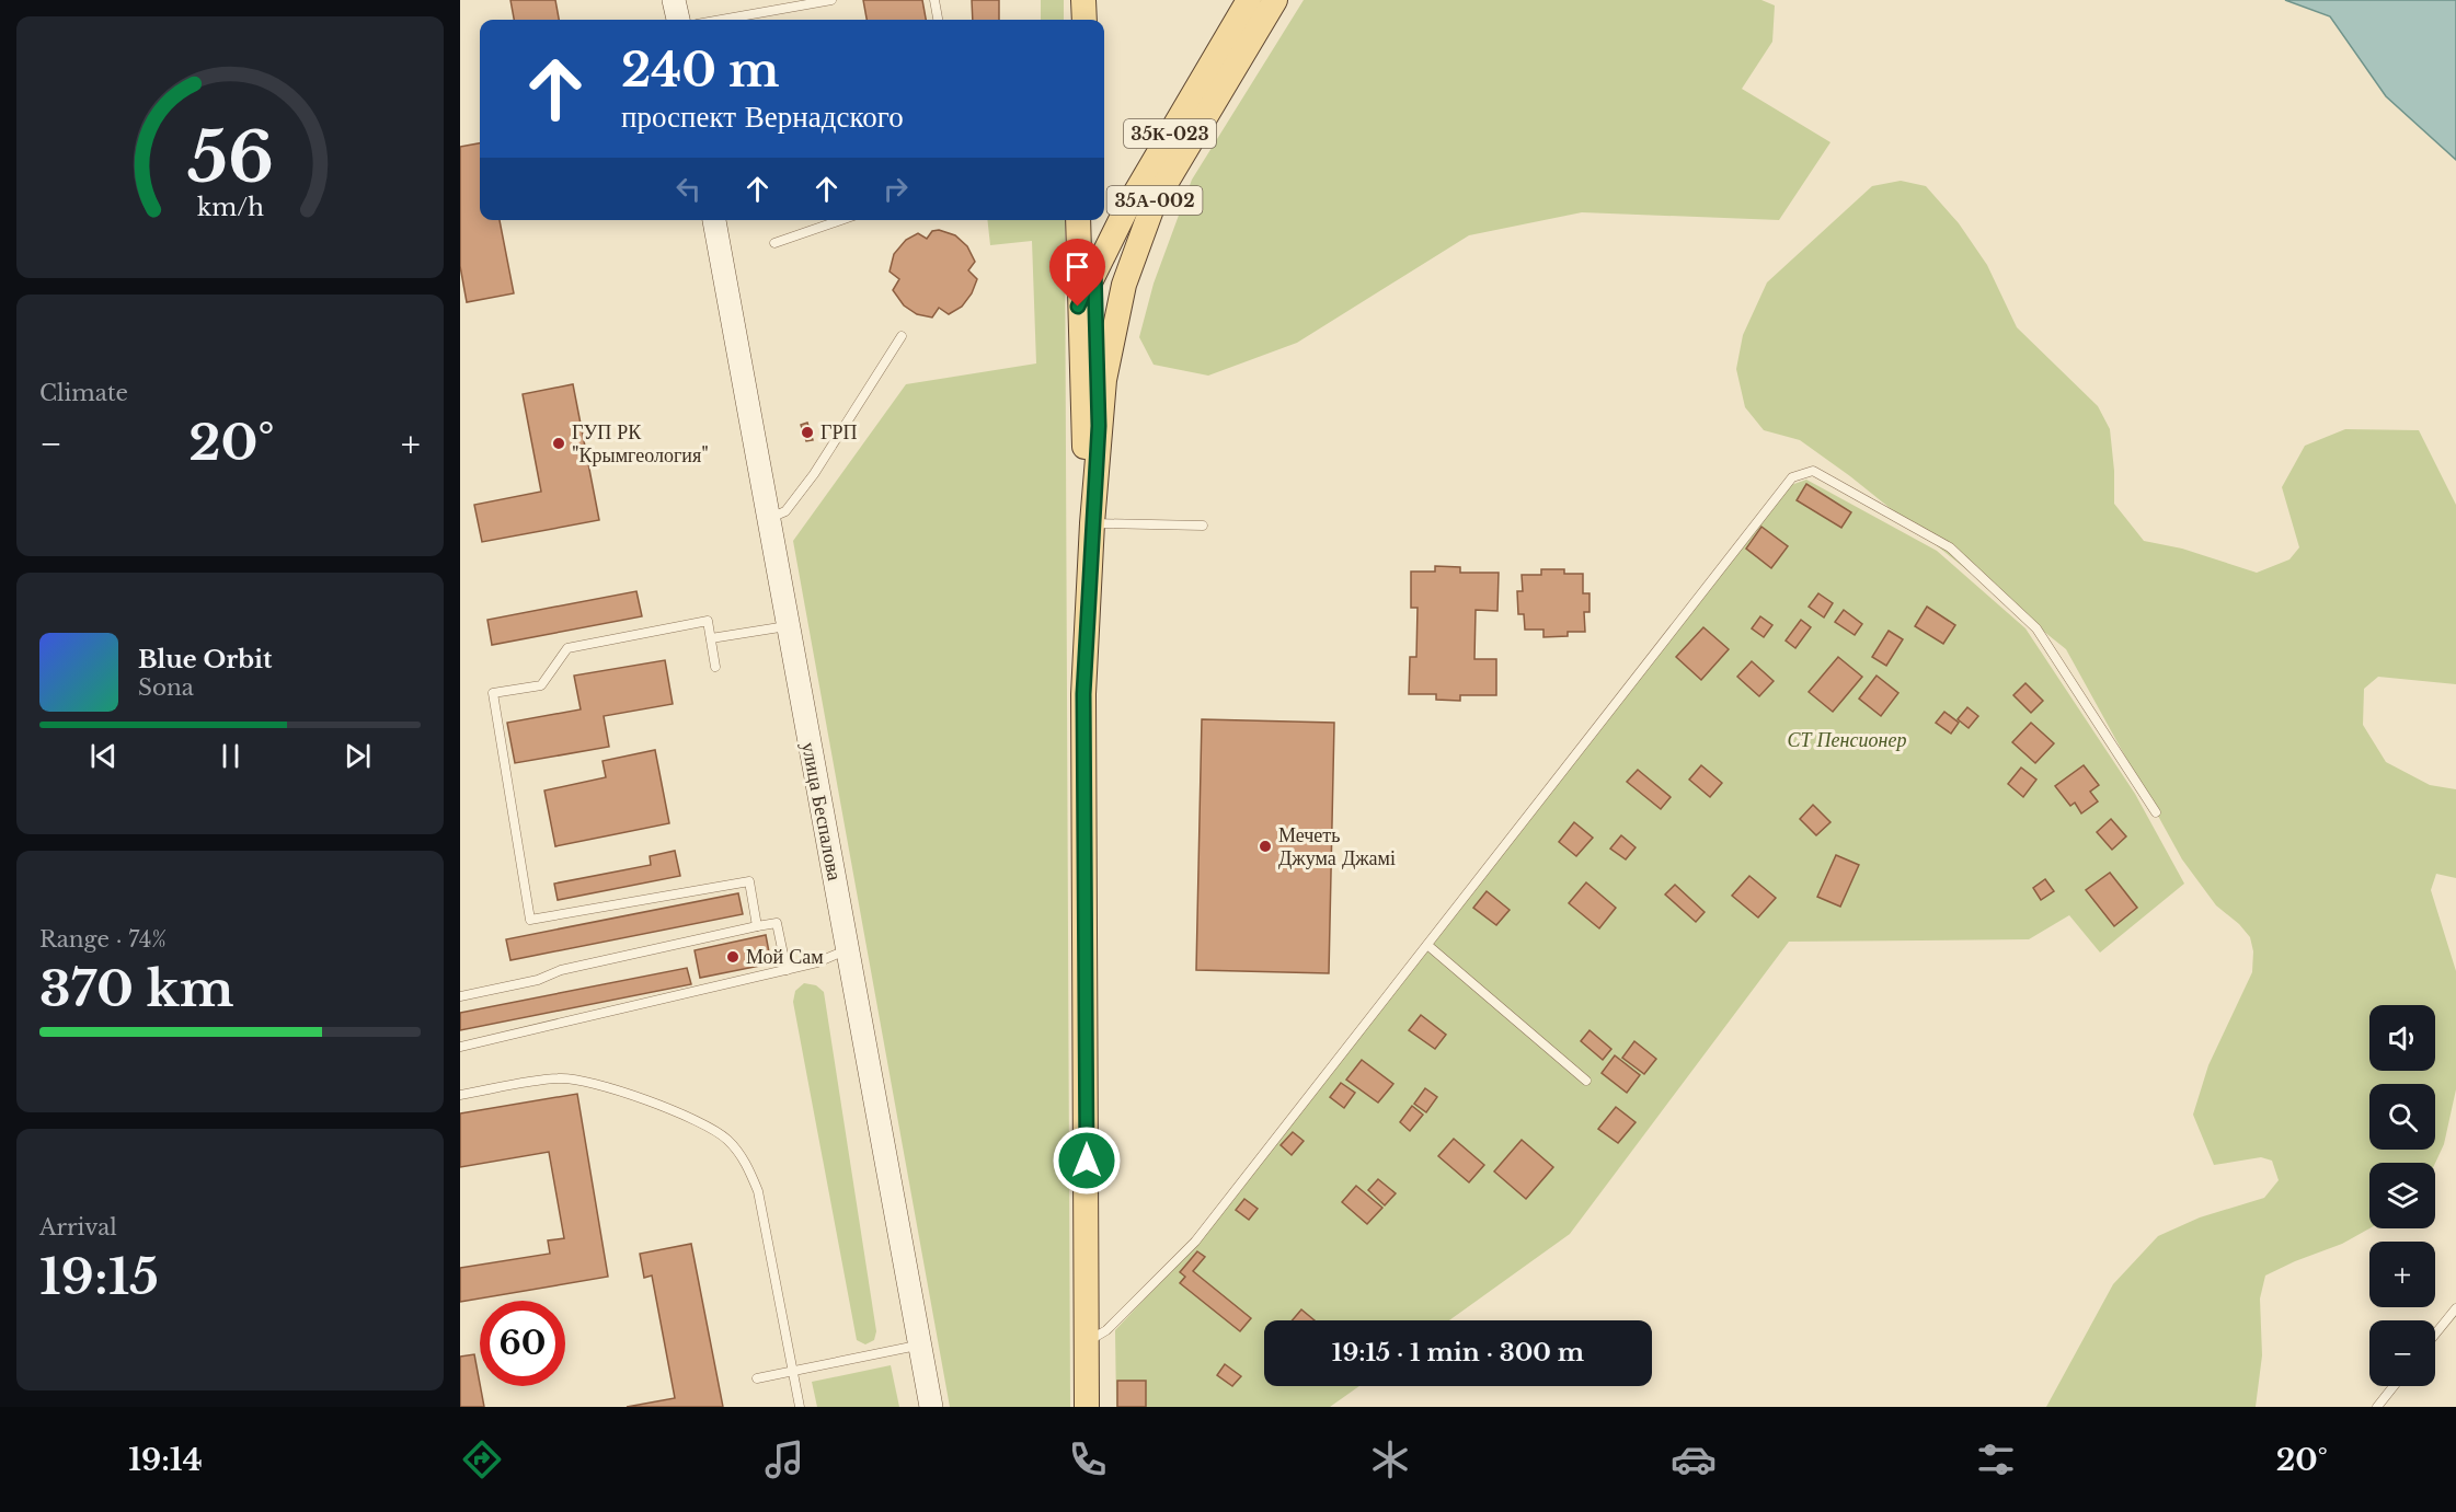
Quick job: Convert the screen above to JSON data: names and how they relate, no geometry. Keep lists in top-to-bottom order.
{
  "streets": {
    "main road": ["35К-023", "35А-002", "улица Беспалова"]
  },
  "crossings": [
    ["35К-023", "35А-002"]
  ],
  "parks": ["СТ Пенсионер"],
  "places": [
    "ГРП",
    "ГУП РК \"Крымгеология\"",
    "Мечеть Джума Джамі",
    "Мой Сам"
  ],
  "page": {
    "turn": ["240 m", "проспект Вернадского"],
    "tile": [
      "Climate",
      ["Range · 74%", "370 km"],
      ["Arrival", "19:15"]
    ],
    "heat": ["−", "20°", "+"],
    "song": ["Blue Orbit", "Sona"],
    "map_buttons": ["+", "−"],
    "limit": "60",
    "trip": "19:15 · 1 min · 300 m",
    "tabs": ["19:14", "20°"],
    "gauge": ["56", "km/h"]
  }
}
